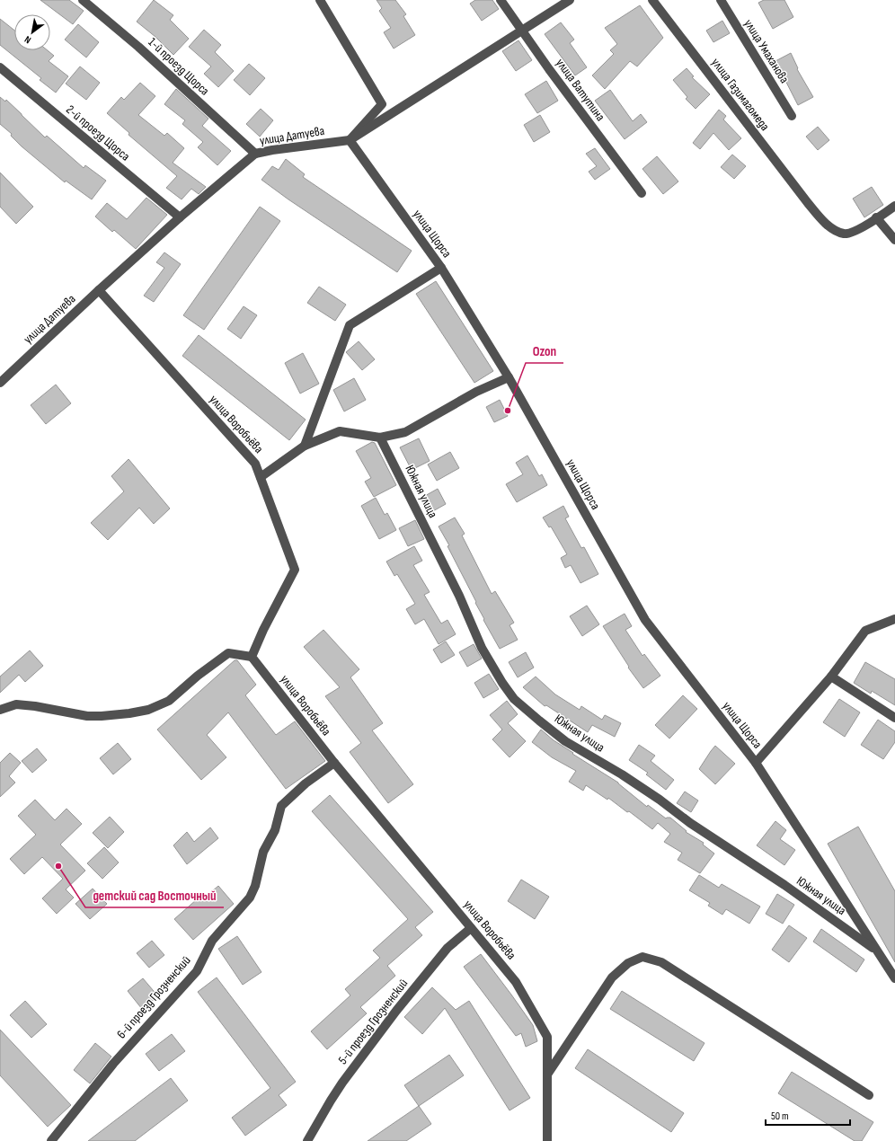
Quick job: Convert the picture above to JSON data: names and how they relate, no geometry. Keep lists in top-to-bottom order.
{
  "streets": {
    "street": [
      "улица Умаханова",
      "1-й проезд Щорса",
      "улица Ватутина",
      "улица Газимагомеда",
      "2-й проезд Щорса",
      "улица Датуева",
      "улица Щорса",
      "улица Воробьёва",
      "Южная улица",
      "6-й проезд Грозненский",
      "5-й проезд Грозненский"
    ]
  },
  "crossings": [
    ["1-й проезд Щорса", "улица Датуева"],
    ["улица Ватутина", "улица Датуева"],
    ["2-й проезд Щорса", "улица Датуева"],
    ["улица Датуева", "улица Щорса"],
    ["улица Датуева", "улица Воробьёва"],
    ["улица Щорса", "Южная улица"],
    ["улица Воробьёва", "6-й проезд Грозненский"],
    ["улица Воробьёва", "5-й проезд Грозненский"]
  ],
  "places": ["Ozon", "детский сад Восточный"],
  "scale_bar": "50 m",
  "north": "bottom left"
}
